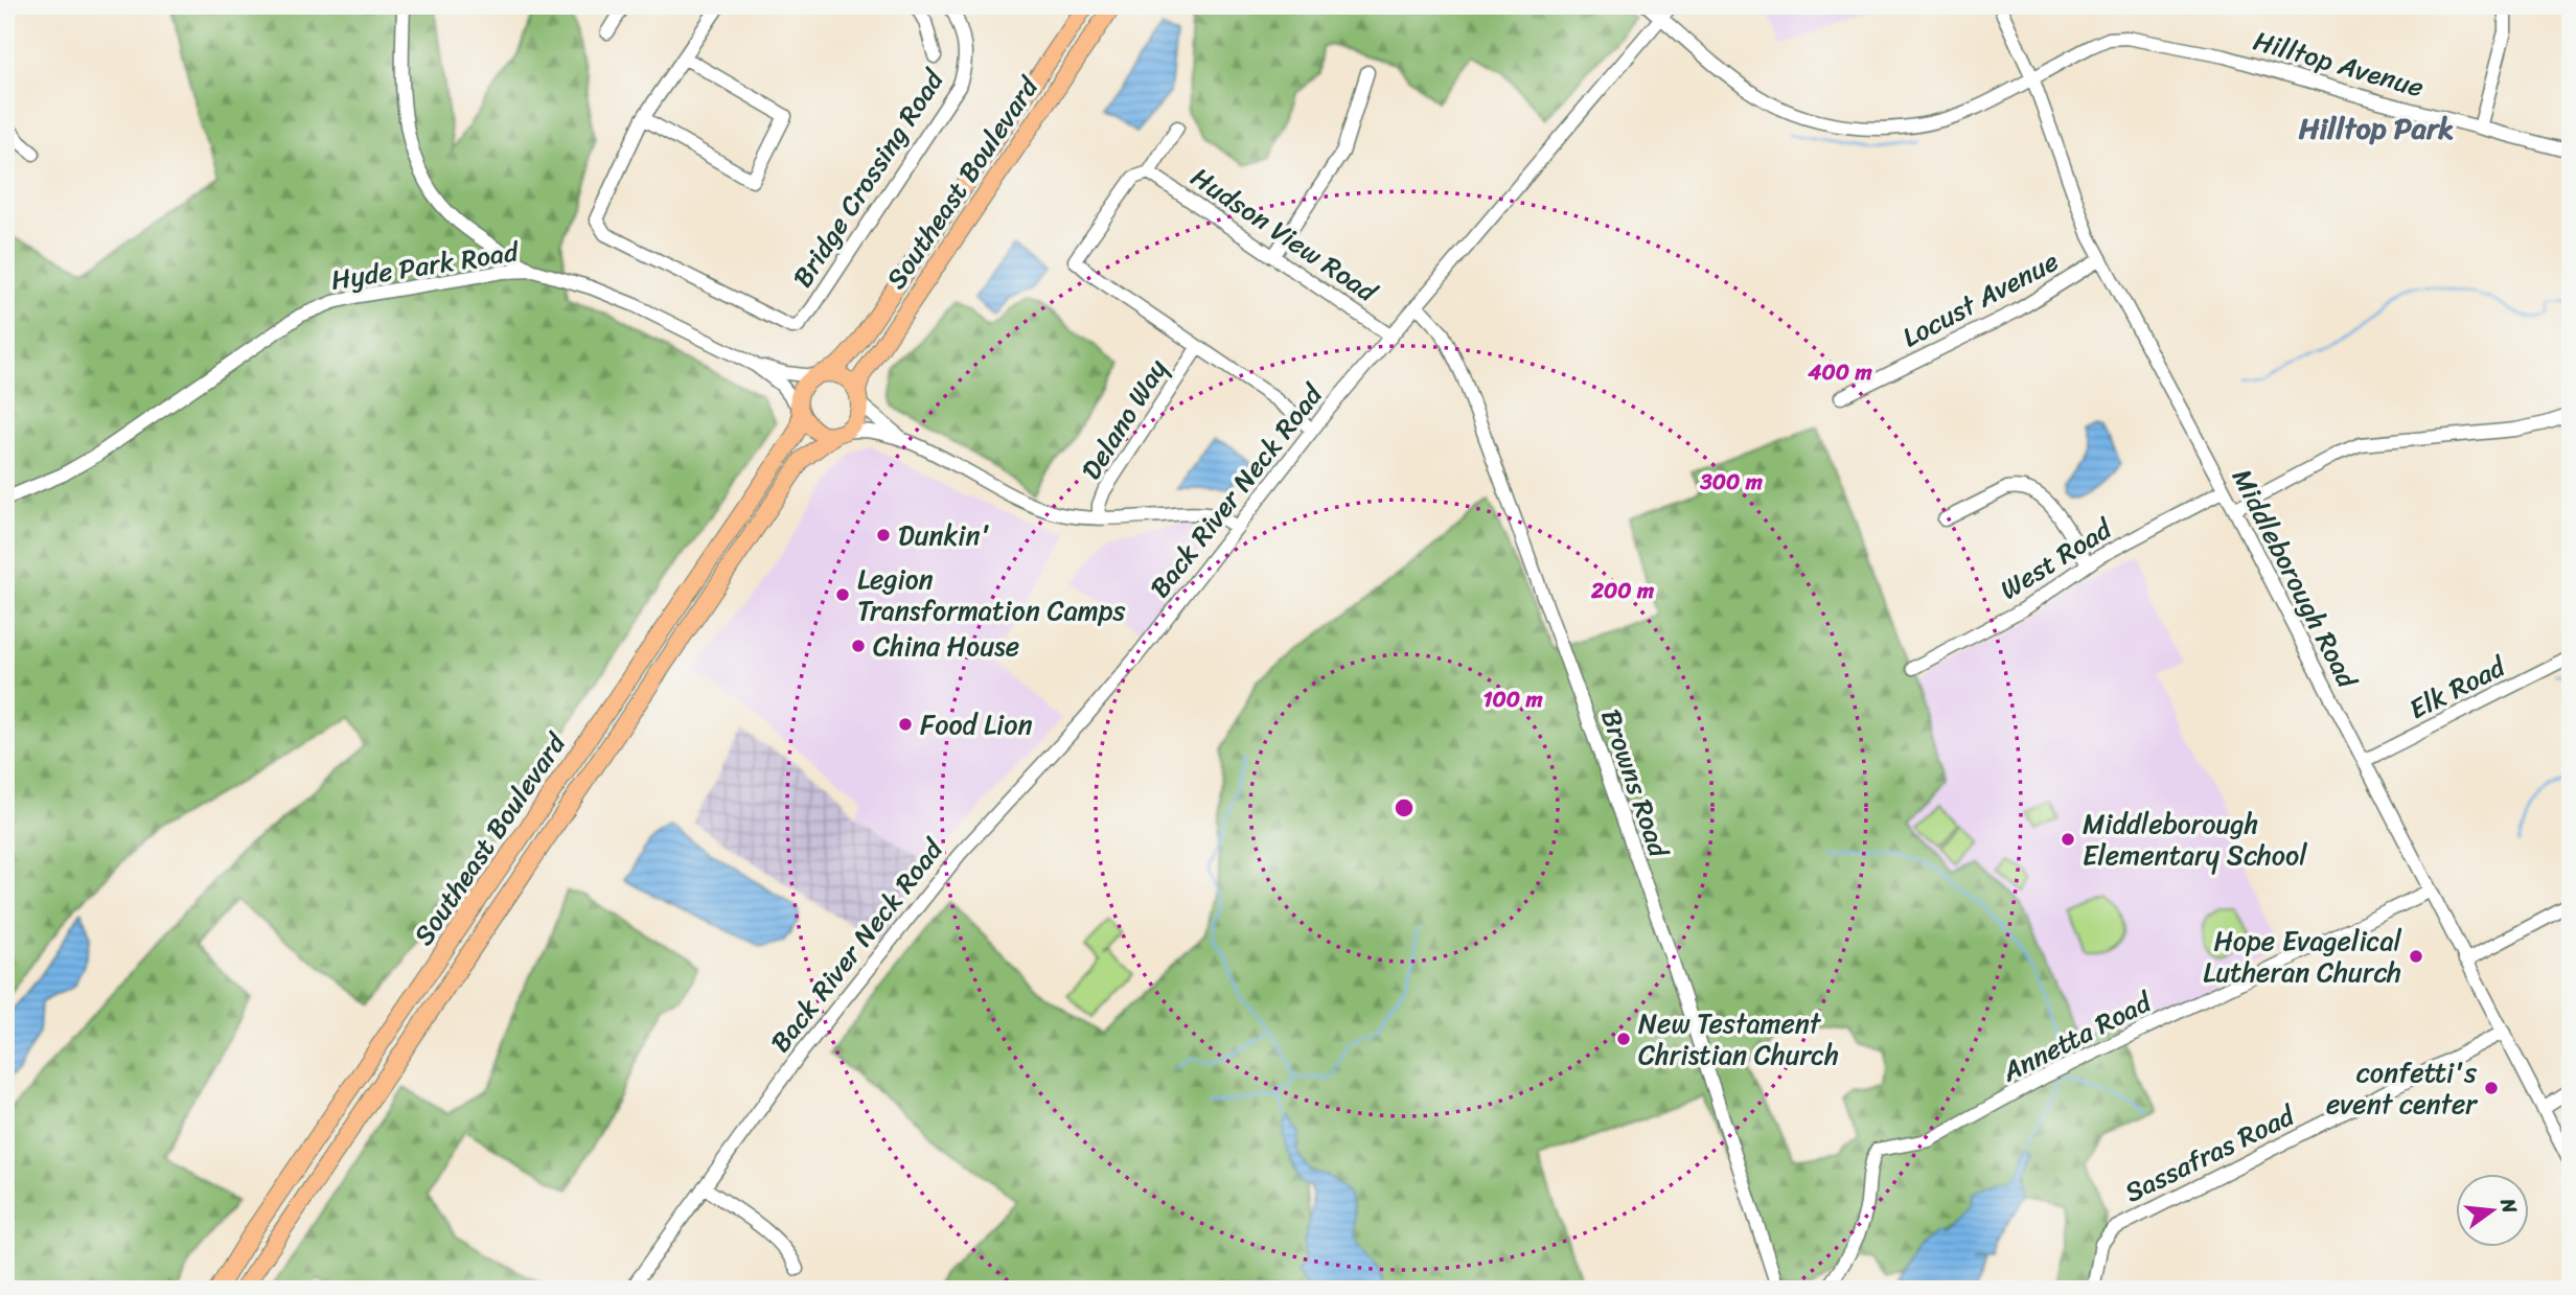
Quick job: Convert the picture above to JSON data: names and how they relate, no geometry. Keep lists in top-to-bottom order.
{
  "streets": {
    "main road": ["Southeast Boulevard"],
    "street": [
      "Hilltop Avenue",
      "Bridge Crossing Road",
      "Hudson View Road",
      "Hyde Park Road",
      "Locust Avenue",
      "Delano Way",
      "Back River Neck Road",
      "West Road",
      "Middleborough Road",
      "Elk Road",
      "Browns Road",
      "Annetta Road",
      "Sassafras Road"
    ]
  },
  "crossings": [
    ["Hilltop Avenue", "Back River Neck Road"],
    ["Hilltop Avenue", "Middleborough Road"],
    ["Southeast Boulevard", "Hyde Park Road"],
    ["Hudson View Road", "Delano Way"],
    ["Hudson View Road", "Back River Neck Road"],
    ["Locust Avenue", "Middleborough Road"],
    ["Back River Neck Road", "Browns Road"],
    ["West Road", "Middleborough Road"],
    ["Middleborough Road", "Elk Road"],
    ["Middleborough Road", "Annetta Road"],
    ["Middleborough Road", "Sassafras Road"]
  ],
  "districts": ["Hilltop Park"],
  "places": [
    "Dunkin'",
    "Legion Transformation Camps",
    "China House",
    "Food Lion",
    "Middleborough Elementary School",
    "Hope Evagelical Lutheran Church",
    "New Testament Christian Church",
    "confetti's event center"
  ],
  "north": "right",
  "rings": [
    "400 m",
    "300 m",
    "200 m",
    "100 m"
  ]
}
